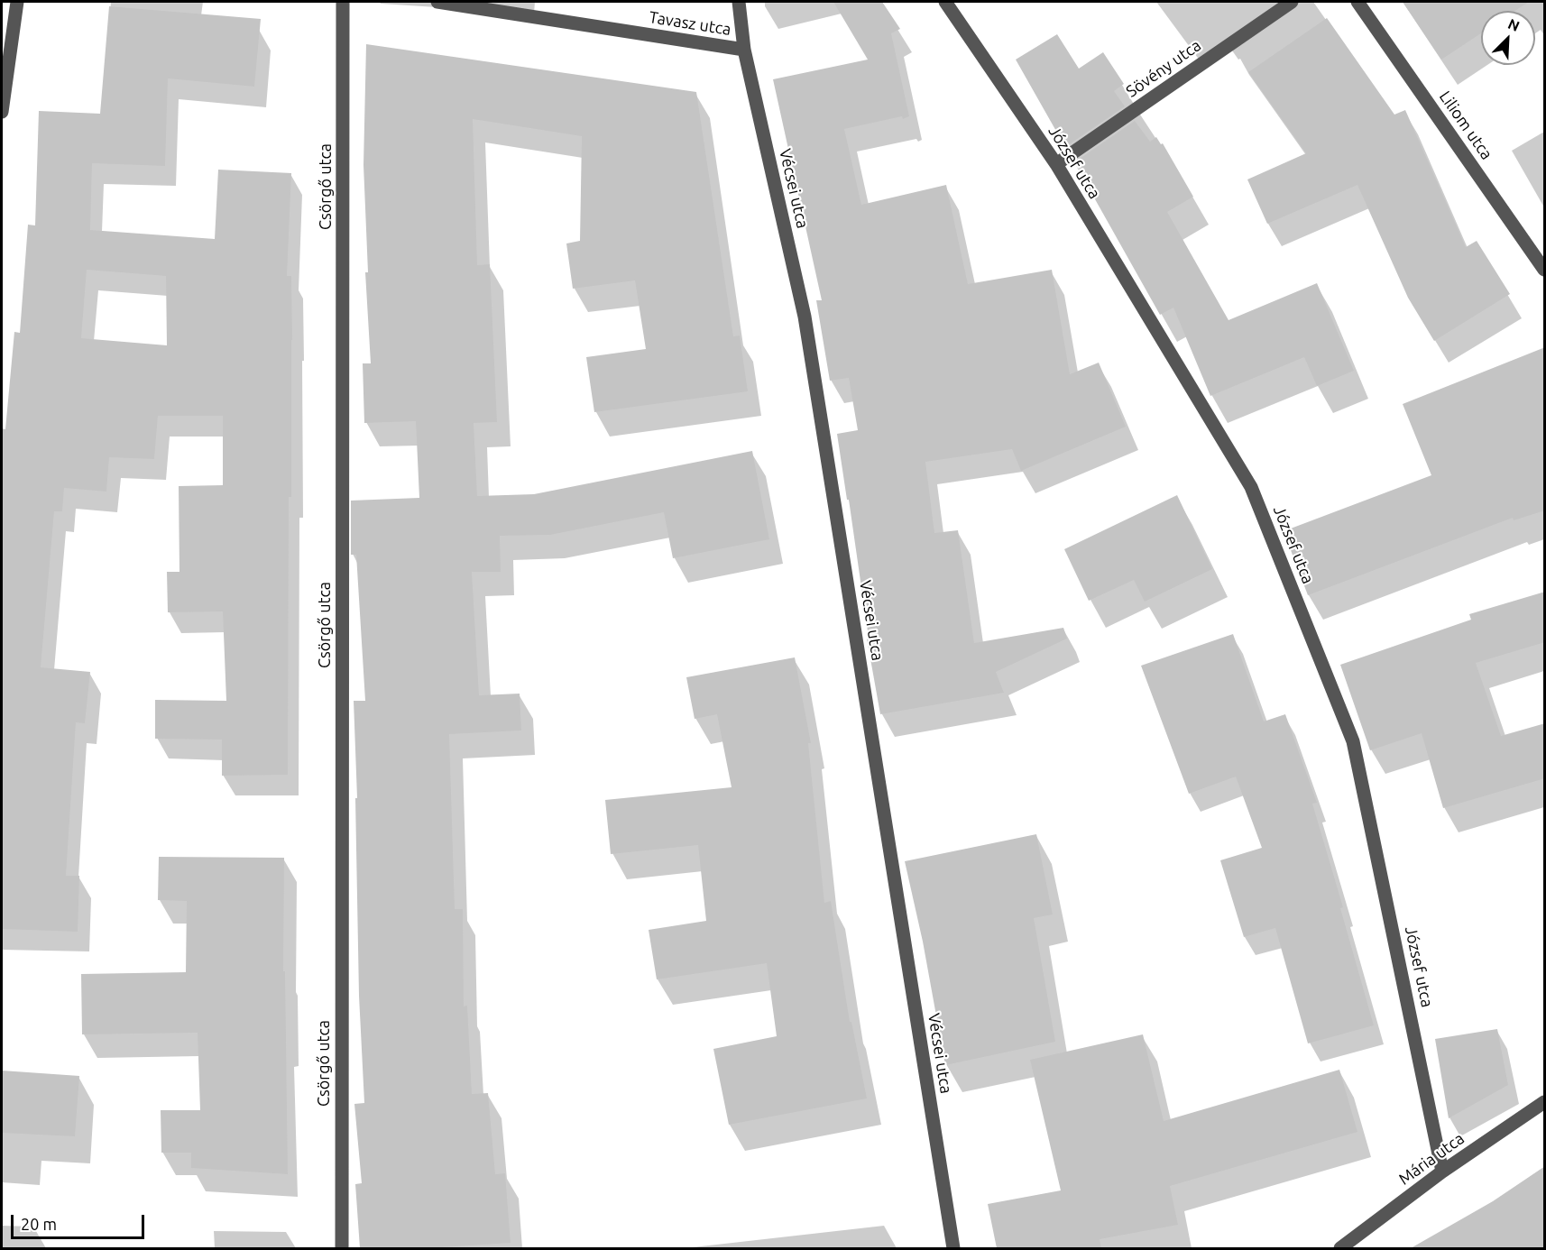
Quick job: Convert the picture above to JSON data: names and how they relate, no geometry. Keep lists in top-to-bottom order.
{
  "streets": {
    "street": [
      "Tavasz utca",
      "Sövény utca",
      "Liliom utca",
      "József utca",
      "Csörgő utca",
      "Vécsei utca",
      "Mária utca"
    ]
  },
  "crossings": [
    ["Tavasz utca", "Vécsei utca"],
    ["Sövény utca", "József utca"],
    ["József utca", "Mária utca"]
  ],
  "scale_bar": "20 m",
  "north": "top right"
}
